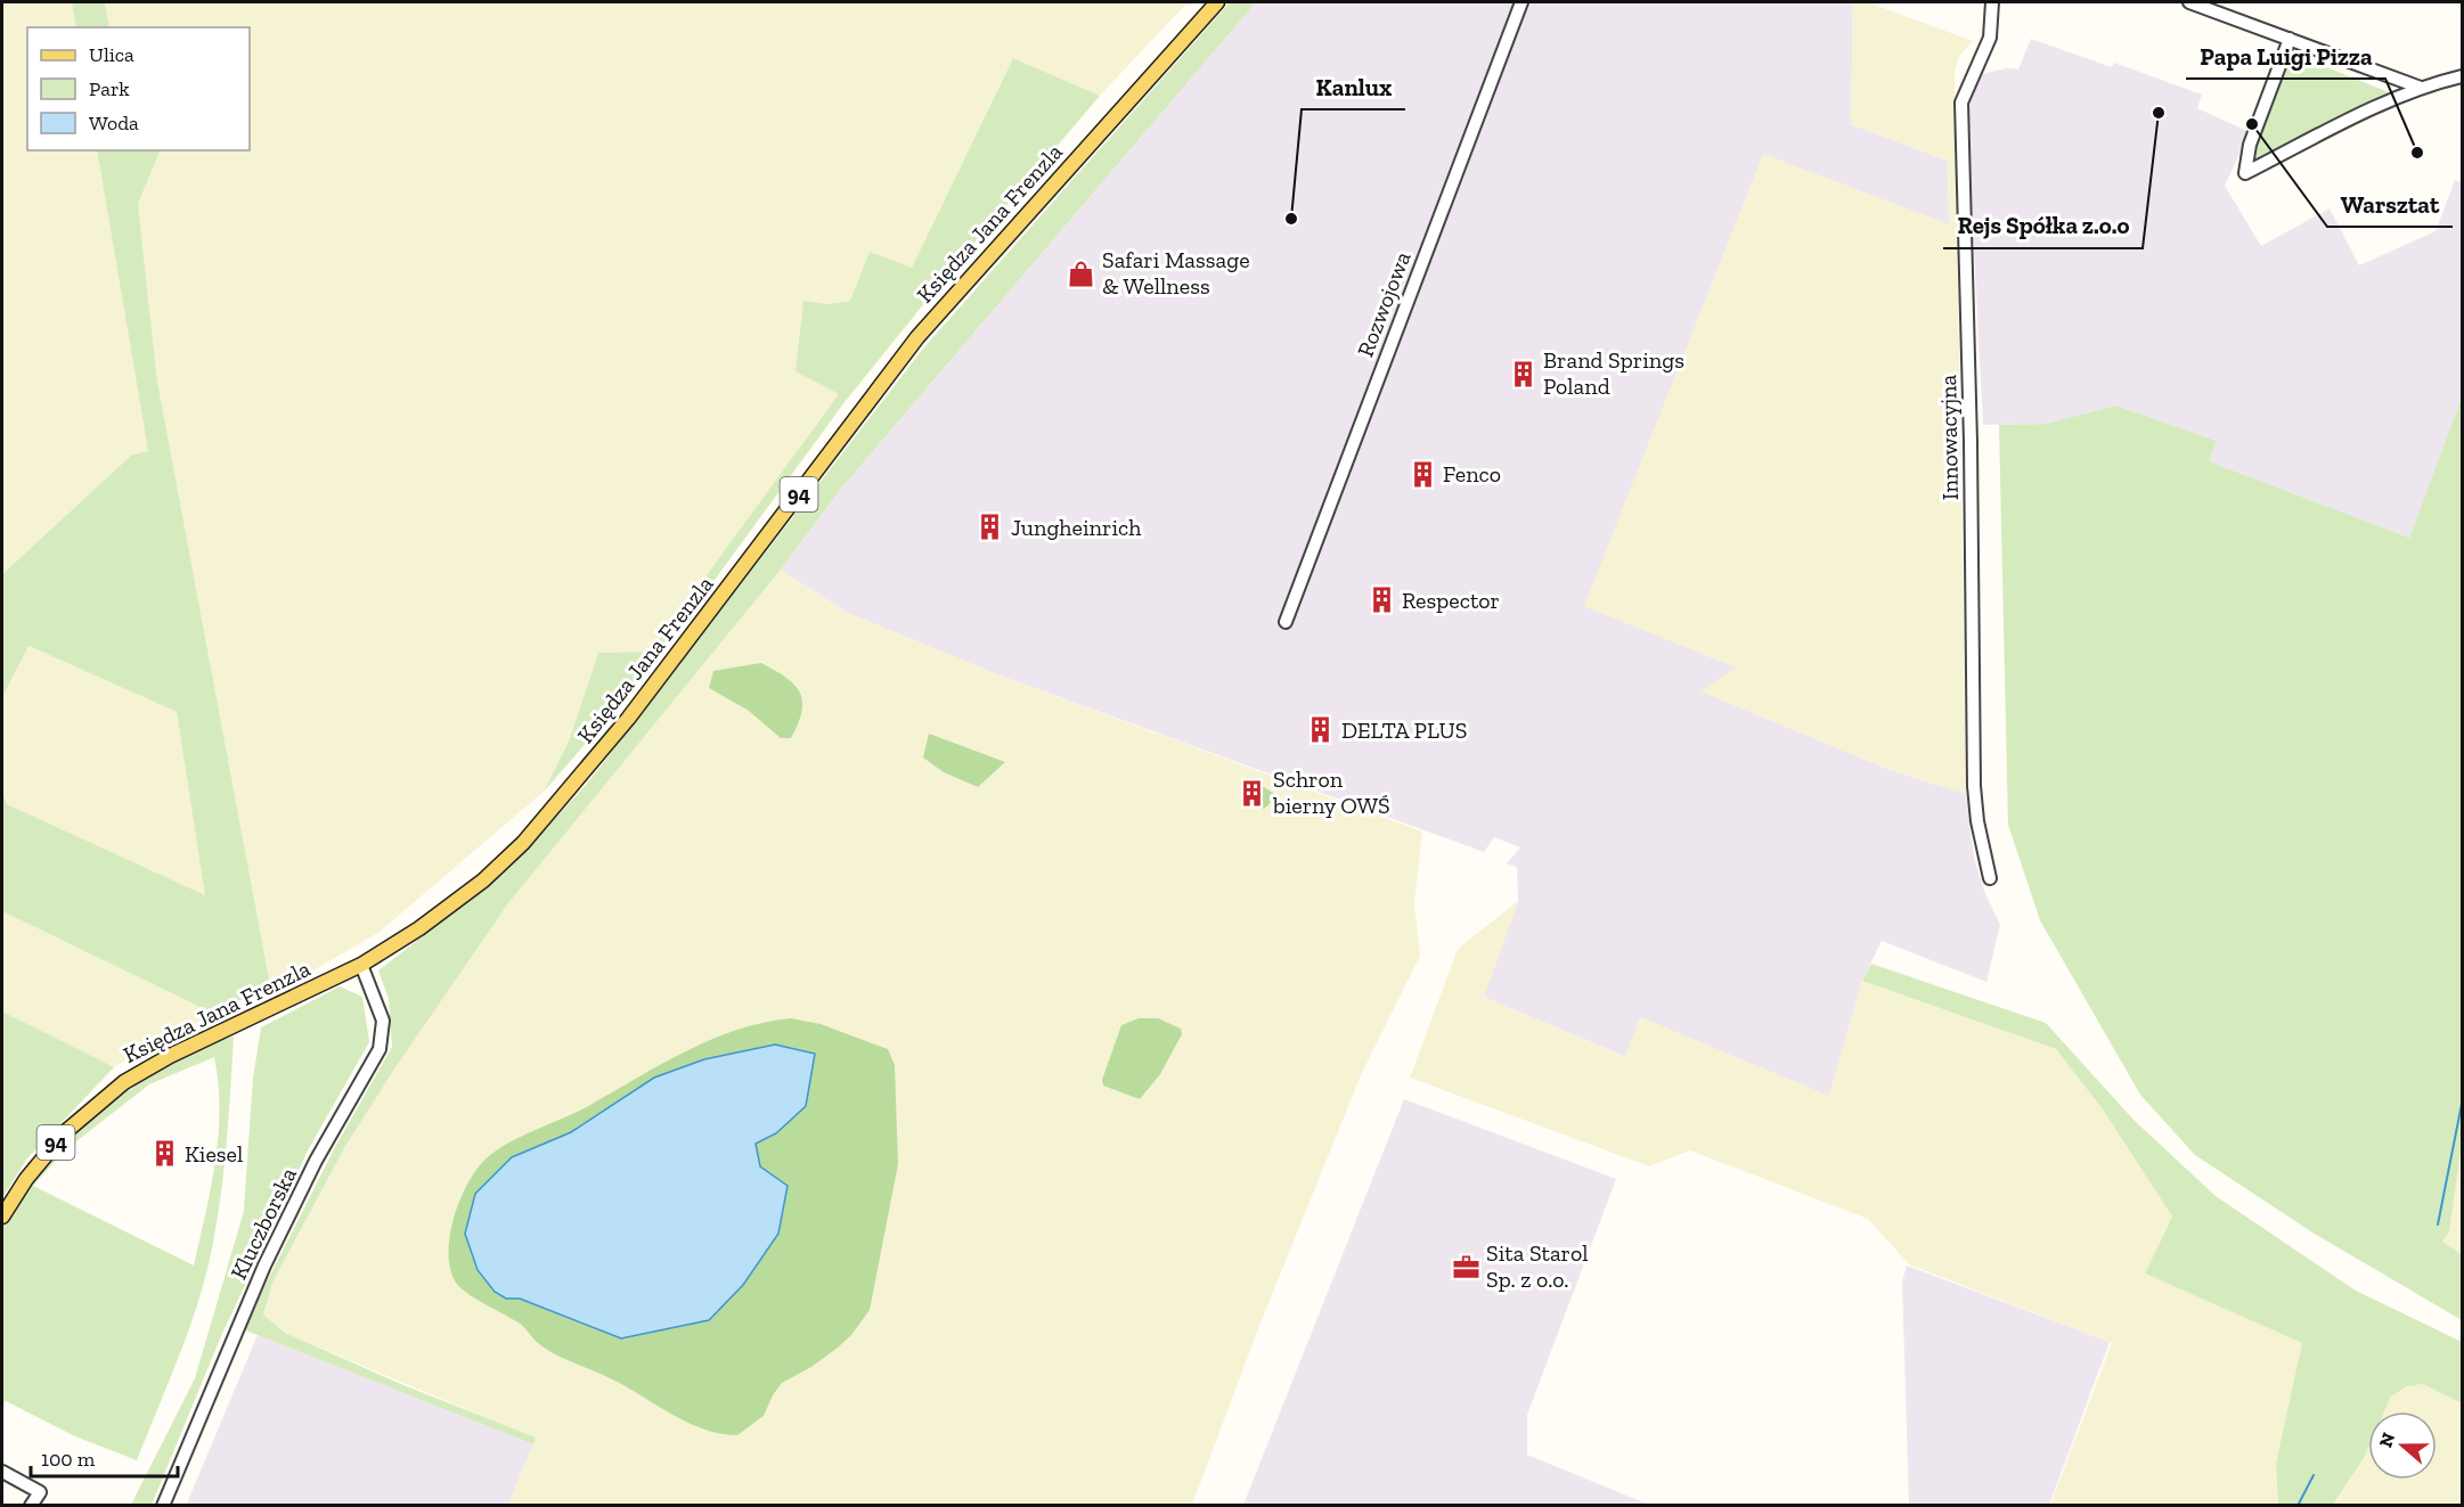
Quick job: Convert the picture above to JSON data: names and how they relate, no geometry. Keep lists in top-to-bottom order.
{
  "streets": {
    "main road": ["Księdza Jana Frenzla", "94"],
    "street": ["Rozwojowa", "Innowacyjna", "Kluczborska"]
  },
  "crossings": [
    ["Księdza Jana Frenzla", "Kluczborska"]
  ],
  "places": {
    "other": [
      "Rejs Spółka z.o.o",
      "Warsztat",
      "Papa Luigi Pizza",
      "Kanlux"
    ],
    "shop": ["Safari Massage & Wellness"],
    "building": [
      "Brand Springs Poland",
      "Fenco",
      "Jungheinrich",
      "Respector",
      "DELTA PLUS",
      "Schron bierny OWŚ",
      "Kiesel"
    ],
    "office": ["Sita Starol Sp. z o.o."]
  },
  "legend": ["Ulica", "Park", "Woda"],
  "scale_bar": "100 m",
  "north": "left"
}
